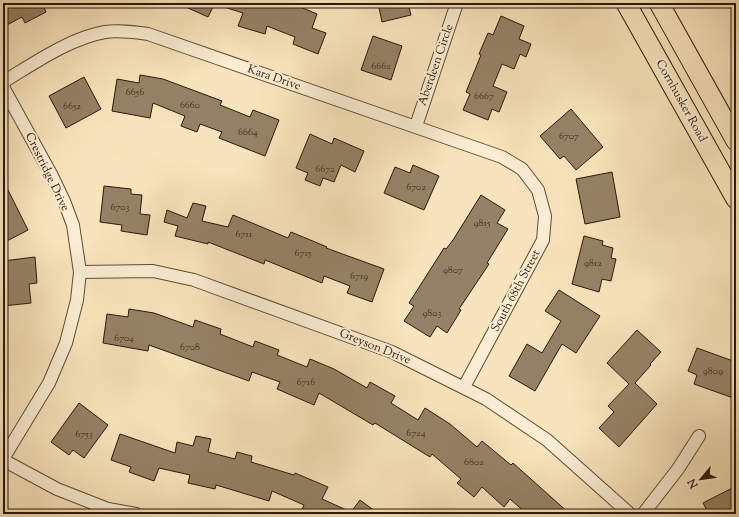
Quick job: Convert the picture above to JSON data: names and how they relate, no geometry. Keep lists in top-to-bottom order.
{
  "streets": {
    "main road": ["Cornhusker Road"],
    "street": [
      "Aberdeen Circle",
      "Kara Drive",
      "Crestridge Drive",
      "South 68th Street",
      "Greyson Drive"
    ]
  },
  "crossings": [
    ["Aberdeen Circle", "Kara Drive"],
    ["Kara Drive", "South 68th Street"],
    ["Crestridge Drive", "Greyson Drive"],
    ["South 68th Street", "Greyson Drive"]
  ],
  "house_numbers": [
    "6662",
    "6656",
    "6667",
    "6660",
    "6652",
    "6664",
    "6707",
    "6672",
    "6702",
    "6703",
    "9815",
    "6711",
    "6715",
    "9812",
    "9807",
    "6719",
    "9803",
    "6704",
    "6708",
    "9809",
    "6716",
    "6724",
    "6753",
    "6802"
  ],
  "north": "bottom left"
}
